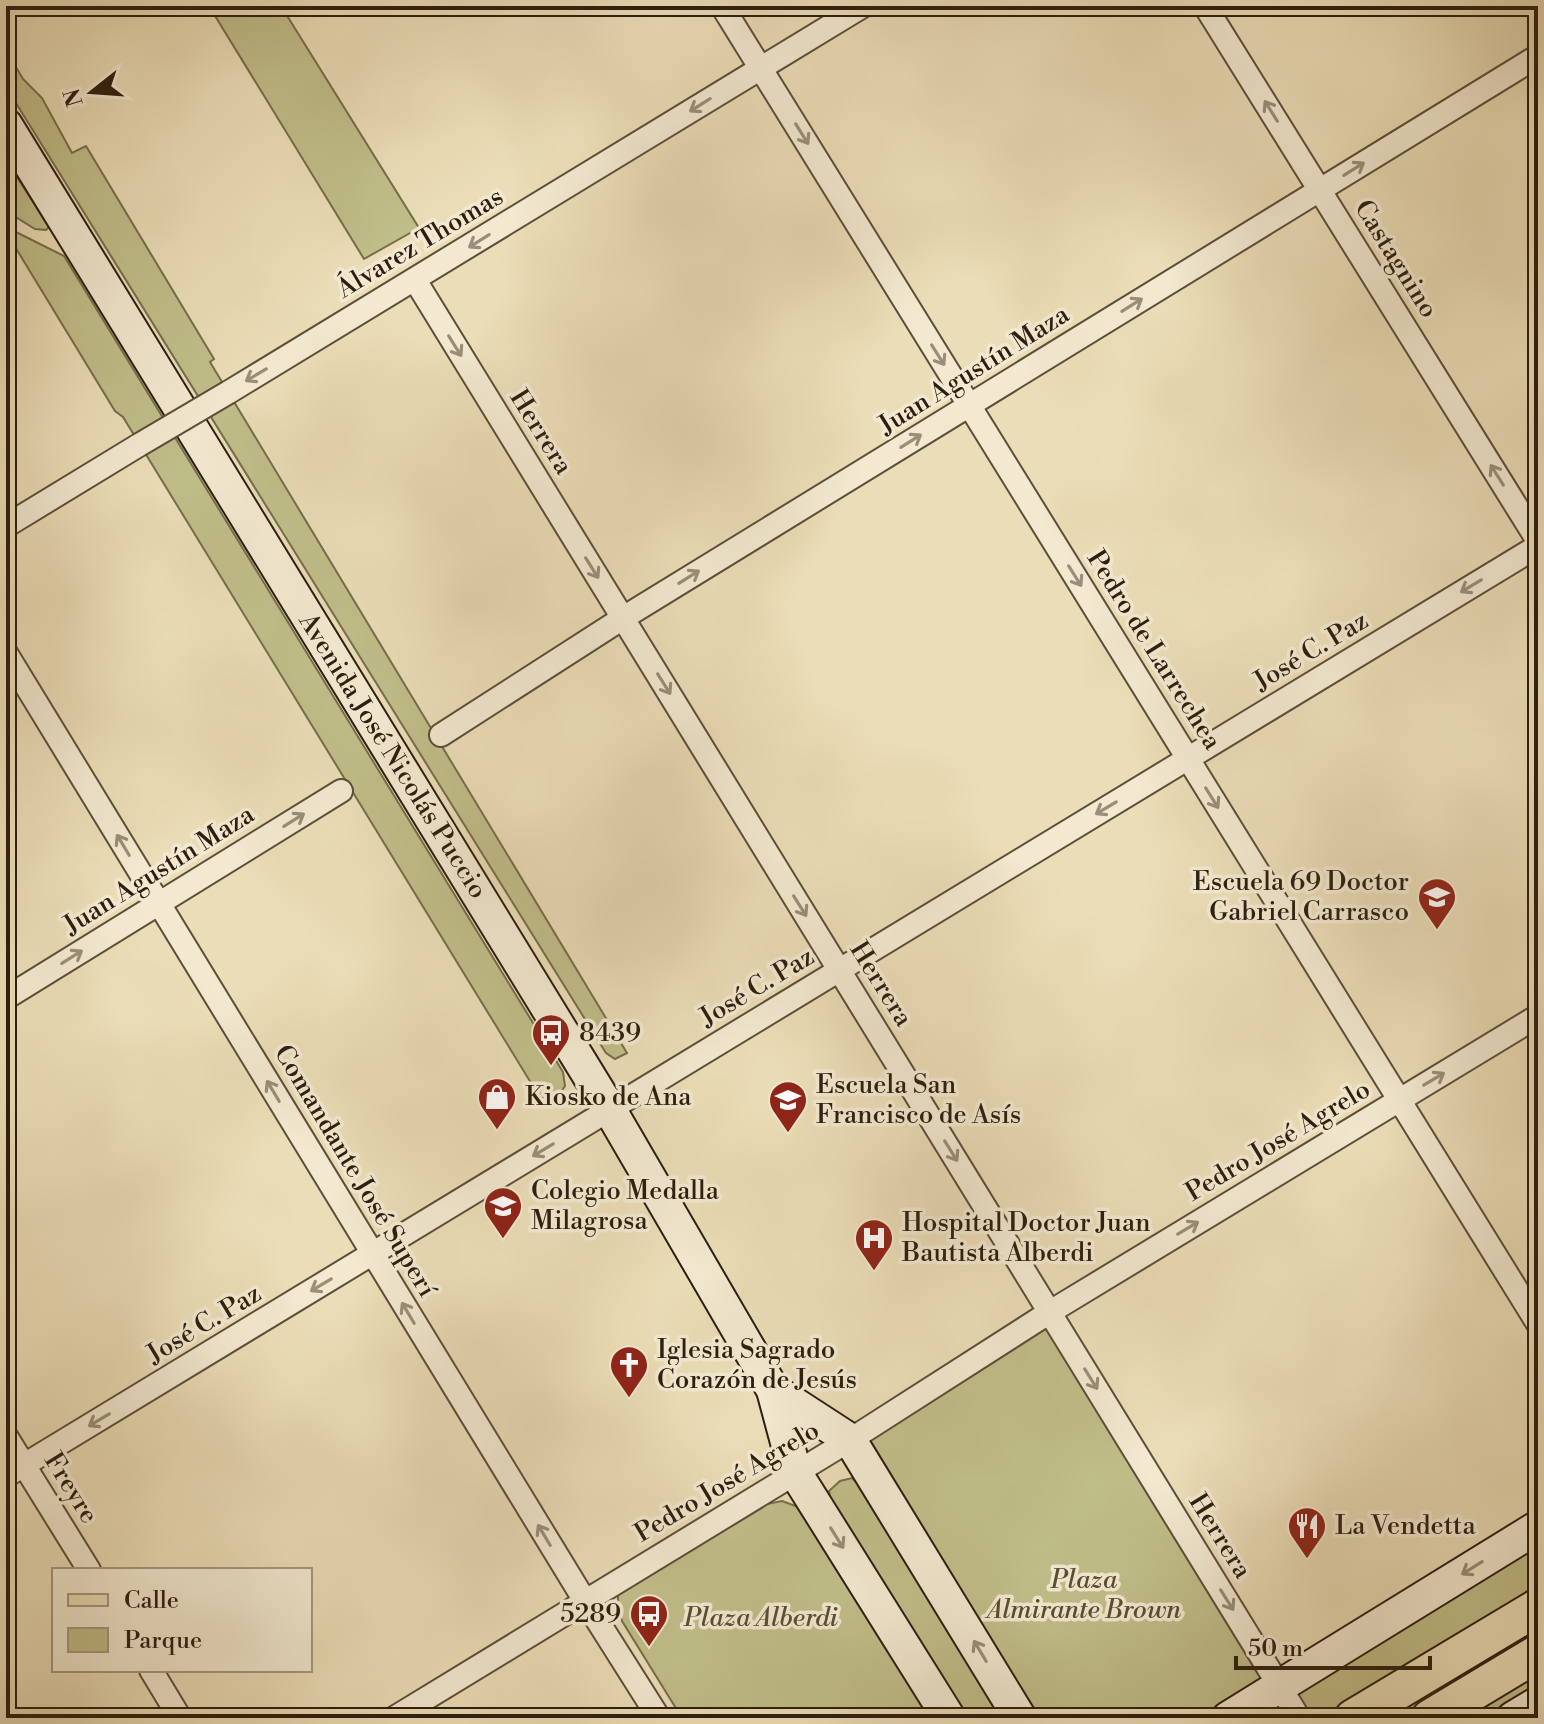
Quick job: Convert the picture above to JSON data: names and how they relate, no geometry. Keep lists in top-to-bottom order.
{
  "streets": {
    "street": [
      "Álvarez Thomas",
      "Castagnino",
      "Juan Agustín Maza",
      "Herrera",
      "Pedro de Larrechea",
      "José C. Paz",
      "Avenida José Nicolás Puccio",
      "Pedro José Agrelo",
      "Comandante José Superí",
      "Freyre"
    ]
  },
  "crossings": [
    ["Álvarez Thomas", "Herrera"],
    ["Álvarez Thomas", "Pedro de Larrechea"],
    ["Castagnino", "Juan Agustín Maza"],
    ["Castagnino", "José C. Paz"],
    ["Juan Agustín Maza", "Herrera"],
    ["Juan Agustín Maza", "Pedro de Larrechea"],
    ["Juan Agustín Maza", "Comandante José Superí"],
    ["Herrera", "José C. Paz"],
    ["Herrera", "Pedro José Agrelo"],
    ["Pedro de Larrechea", "José C. Paz"],
    ["Pedro de Larrechea", "Pedro José Agrelo"],
    ["José C. Paz", "Avenida José Nicolás Puccio"],
    ["José C. Paz", "Comandante José Superí"],
    ["José C. Paz", "Freyre"],
    ["Avenida José Nicolás Puccio", "Pedro José Agrelo"],
    ["Pedro José Agrelo", "Comandante José Superí"]
  ],
  "one_way": [
    "Álvarez Thomas",
    "Castagnino",
    "Juan Agustín Maza",
    "Herrera",
    "Pedro de Larrechea",
    "José C. Paz",
    "Pedro José Agrelo",
    "Comandante José Superí"
  ],
  "parks": ["Plaza Almirante Brown", "Plaza Alberdi"],
  "places": {
    "school or university": ["Escuela 69 Doctor Gabriel Carrasco", "Escuela San Francisco de Asís", "Colegio Medalla Milagrosa"],
    "bus stop": ["8439", "5289"],
    "shop": ["Kiosko de Ana"],
    "hospital": ["Hospital Doctor Juan Bautista Alberdi"],
    "church": ["Iglesia Sagrado Corazón de Jesús"],
    "restaurant": ["La Vendetta"]
  },
  "legend": ["Calle", "Parque"],
  "scale_bar": "50 m",
  "north": "left"
}
